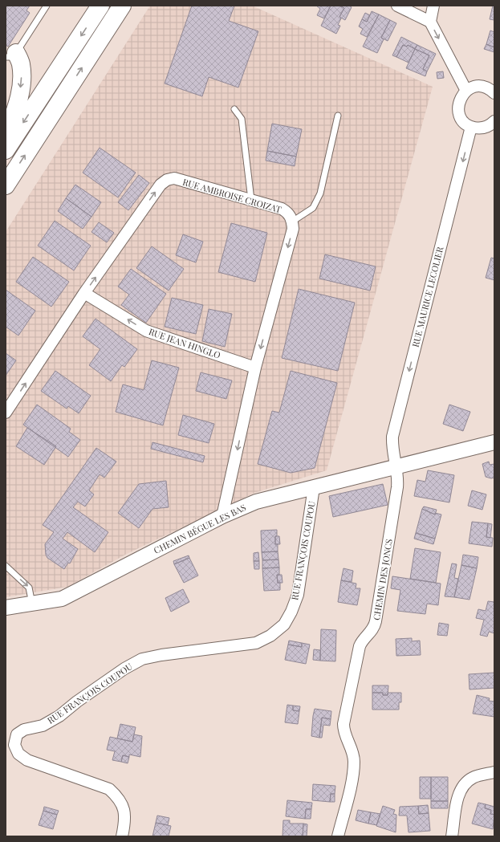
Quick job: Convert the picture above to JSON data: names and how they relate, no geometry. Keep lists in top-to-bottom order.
{
  "streets": {
    "street": [
      "RUE AMBROISE CROIZAT",
      "RUE MAURICE LECOLIER",
      "RUE JEAN HINGLO",
      "CHEMIN BÉGUE LES BAS",
      "RUE FRANÇOIS COUPOU",
      "CHEMIN DES JONCS"
    ]
  },
  "crossings": [
    ["RUE AMBROISE CROIZAT", "RUE JEAN HINGLO"],
    ["RUE MAURICE LECOLIER", "CHEMIN BÉGUE LES BAS"],
    ["RUE MAURICE LECOLIER", "CHEMIN DES JONCS"],
    ["CHEMIN BÉGUE LES BAS", "RUE FRANÇOIS COUPOU"],
    ["CHEMIN BÉGUE LES BAS", "CHEMIN DES JONCS"]
  ],
  "one_way": ["RUE AMBROISE CROIZAT", "RUE MAURICE LECOLIER", "RUE JEAN HINGLO"]
}
